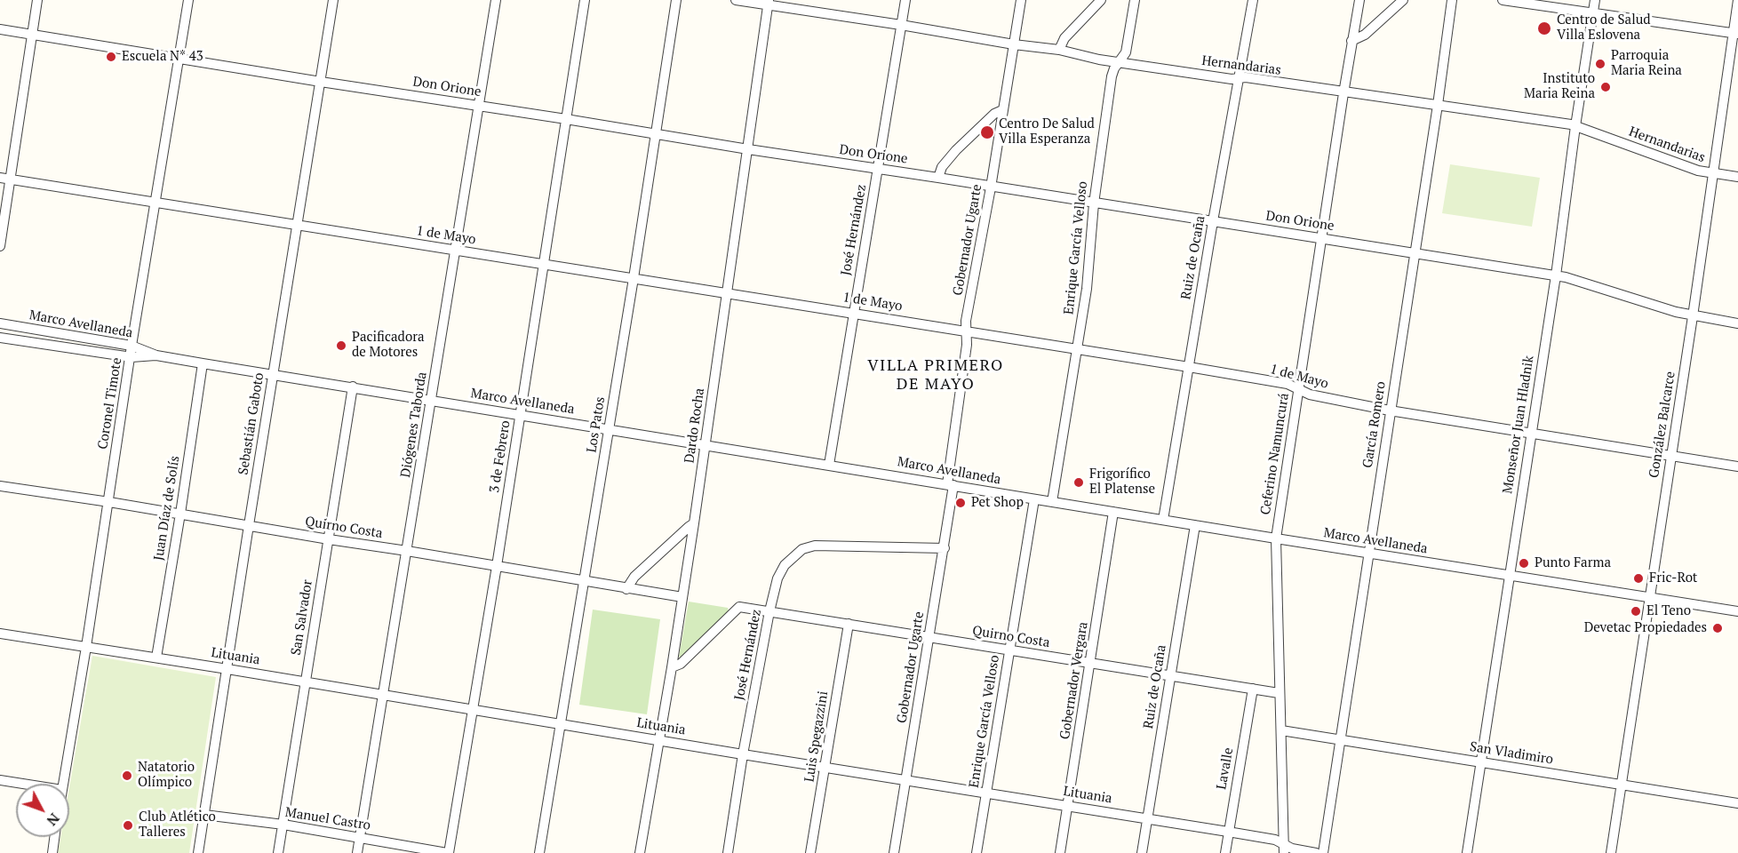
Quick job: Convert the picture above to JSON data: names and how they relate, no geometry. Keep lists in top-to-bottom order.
{
  "streets": {
    "street": [
      "Hernandarias",
      "Don Orione",
      "José Hernández",
      "1 de Mayo",
      "Gobernador Ugarte",
      "Enrique García Velloso",
      "Ruiz de Ocaña",
      "Marco Avellaneda",
      "Coronel Timote",
      "Sebastián Gaboto",
      "Diógenes Taborda",
      "Los Patos",
      "García Romero",
      "Monseñor Juan Hladnik",
      "González Balcarce",
      "Dardo Rocha",
      "Ceferino Namuncurá",
      "3 de Febrero",
      "Juan Díaz de Solís",
      "Quirno Costa",
      "San Salvador",
      "Lituania",
      "Gobernador Vergara",
      "Luis Spegazzini",
      "San Vladimiro",
      "Lavalle",
      "Manuel Castro"
    ]
  },
  "crossings": [
    ["Hernandarias", "José Hernández"],
    ["Hernandarias", "Gobernador Ugarte"],
    ["Hernandarias", "Enrique García Velloso"],
    ["Hernandarias", "Ruiz de Ocaña"],
    ["Hernandarias", "García Romero"],
    ["Hernandarias", "Monseñor Juan Hladnik"],
    ["Hernandarias", "González Balcarce"],
    ["Hernandarias", "Dardo Rocha"],
    ["Hernandarias", "Ceferino Namuncurá"],
    ["Don Orione", "José Hernández"],
    ["Don Orione", "Gobernador Ugarte"],
    ["Don Orione", "Enrique García Velloso"],
    ["Don Orione", "Ruiz de Ocaña"],
    ["Don Orione", "Coronel Timote"],
    ["Don Orione", "Sebastián Gaboto"],
    ["Don Orione", "Diógenes Taborda"],
    ["Don Orione", "Los Patos"],
    ["Don Orione", "García Romero"],
    ["Don Orione", "Monseñor Juan Hladnik"],
    ["Don Orione", "González Balcarce"],
    ["Don Orione", "Dardo Rocha"],
    ["Don Orione", "Ceferino Namuncurá"],
    ["Don Orione", "3 de Febrero"],
    ["José Hernández", "1 de Mayo"],
    ["José Hernández", "Gobernador Ugarte"],
    ["José Hernández", "Marco Avellaneda"],
    ["José Hernández", "Quirno Costa"],
    ["José Hernández", "Lituania"],
    ["1 de Mayo", "Gobernador Ugarte"],
    ["1 de Mayo", "Enrique García Velloso"],
    ["1 de Mayo", "Ruiz de Ocaña"],
    ["1 de Mayo", "Coronel Timote"],
    ["1 de Mayo", "Sebastián Gaboto"],
    ["1 de Mayo", "Diógenes Taborda"],
    ["1 de Mayo", "Los Patos"],
    ["1 de Mayo", "García Romero"],
    ["1 de Mayo", "Monseñor Juan Hladnik"],
    ["1 de Mayo", "González Balcarce"],
    ["1 de Mayo", "Dardo Rocha"],
    ["1 de Mayo", "Ceferino Namuncurá"],
    ["1 de Mayo", "3 de Febrero"],
    ["Gobernador Ugarte", "Marco Avellaneda"],
    ["Gobernador Ugarte", "Quirno Costa"],
    ["Gobernador Ugarte", "Lituania"],
    ["Enrique García Velloso", "Marco Avellaneda"],
    ["Enrique García Velloso", "Quirno Costa"],
    ["Enrique García Velloso", "Lituania"],
    ["Ruiz de Ocaña", "Marco Avellaneda"],
    ["Ruiz de Ocaña", "Quirno Costa"],
    ["Ruiz de Ocaña", "Lituania"],
    ["Marco Avellaneda", "Coronel Timote"],
    ["Marco Avellaneda", "Sebastián Gaboto"],
    ["Marco Avellaneda", "Diógenes Taborda"],
    ["Marco Avellaneda", "Los Patos"],
    ["Marco Avellaneda", "García Romero"],
    ["Marco Avellaneda", "Monseñor Juan Hladnik"],
    ["Marco Avellaneda", "González Balcarce"],
    ["Marco Avellaneda", "Dardo Rocha"],
    ["Marco Avellaneda", "Ceferino Namuncurá"],
    ["Marco Avellaneda", "3 de Febrero"],
    ["Marco Avellaneda", "Juan Díaz de Solís"],
    ["Marco Avellaneda", "San Salvador"],
    ["Marco Avellaneda", "Gobernador Vergara"],
    ["Coronel Timote", "Quirno Costa"],
    ["Coronel Timote", "Lituania"],
    ["Sebastián Gaboto", "Quirno Costa"],
    ["Sebastián Gaboto", "Lituania"],
    ["Sebastián Gaboto", "Manuel Castro"],
    ["Diógenes Taborda", "Quirno Costa"],
    ["Diógenes Taborda", "Lituania"],
    ["Diógenes Taborda", "Manuel Castro"],
    ["Los Patos", "Quirno Costa"],
    ["Los Patos", "Lituania"],
    ["García Romero", "San Vladimiro"],
    ["Monseñor Juan Hladnik", "San Vladimiro"],
    ["González Balcarce", "San Vladimiro"],
    ["Dardo Rocha", "Quirno Costa"],
    ["Dardo Rocha", "Lituania"],
    ["Ceferino Namuncurá", "Quirno Costa"],
    ["Ceferino Namuncurá", "Lituania"],
    ["Ceferino Namuncurá", "San Vladimiro"],
    ["3 de Febrero", "Quirno Costa"],
    ["3 de Febrero", "Lituania"],
    ["3 de Febrero", "Manuel Castro"],
    ["Juan Díaz de Solís", "Quirno Costa"],
    ["Juan Díaz de Solís", "Lituania"],
    ["Quirno Costa", "San Salvador"],
    ["Quirno Costa", "Gobernador Vergara"],
    ["Quirno Costa", "Luis Spegazzini"],
    ["Quirno Costa", "Lavalle"],
    ["San Salvador", "Lituania"],
    ["San Salvador", "Manuel Castro"],
    ["Lituania", "Gobernador Vergara"],
    ["Lituania", "Luis Spegazzini"],
    ["Lituania", "Lavalle"]
  ],
  "districts": ["VILLA PRIMERO DE MAYO"],
  "places": [
    "Centro de Salud Villa Eslovena",
    "Escuela N* 43",
    "Parroquia Maria Reina",
    "Instituto Maria Reina",
    "Centro De Salud Villa Esperanza",
    "Pacificadora de Motores",
    "Frigorífico El Platense",
    "Pet Shop",
    "Punto Farma",
    "Fric-Rot",
    "El Teno",
    "Devetac Propiedades",
    "Natatorio Olímpico",
    "Club Atlético Talleres"
  ],
  "north": "bottom right"
}
